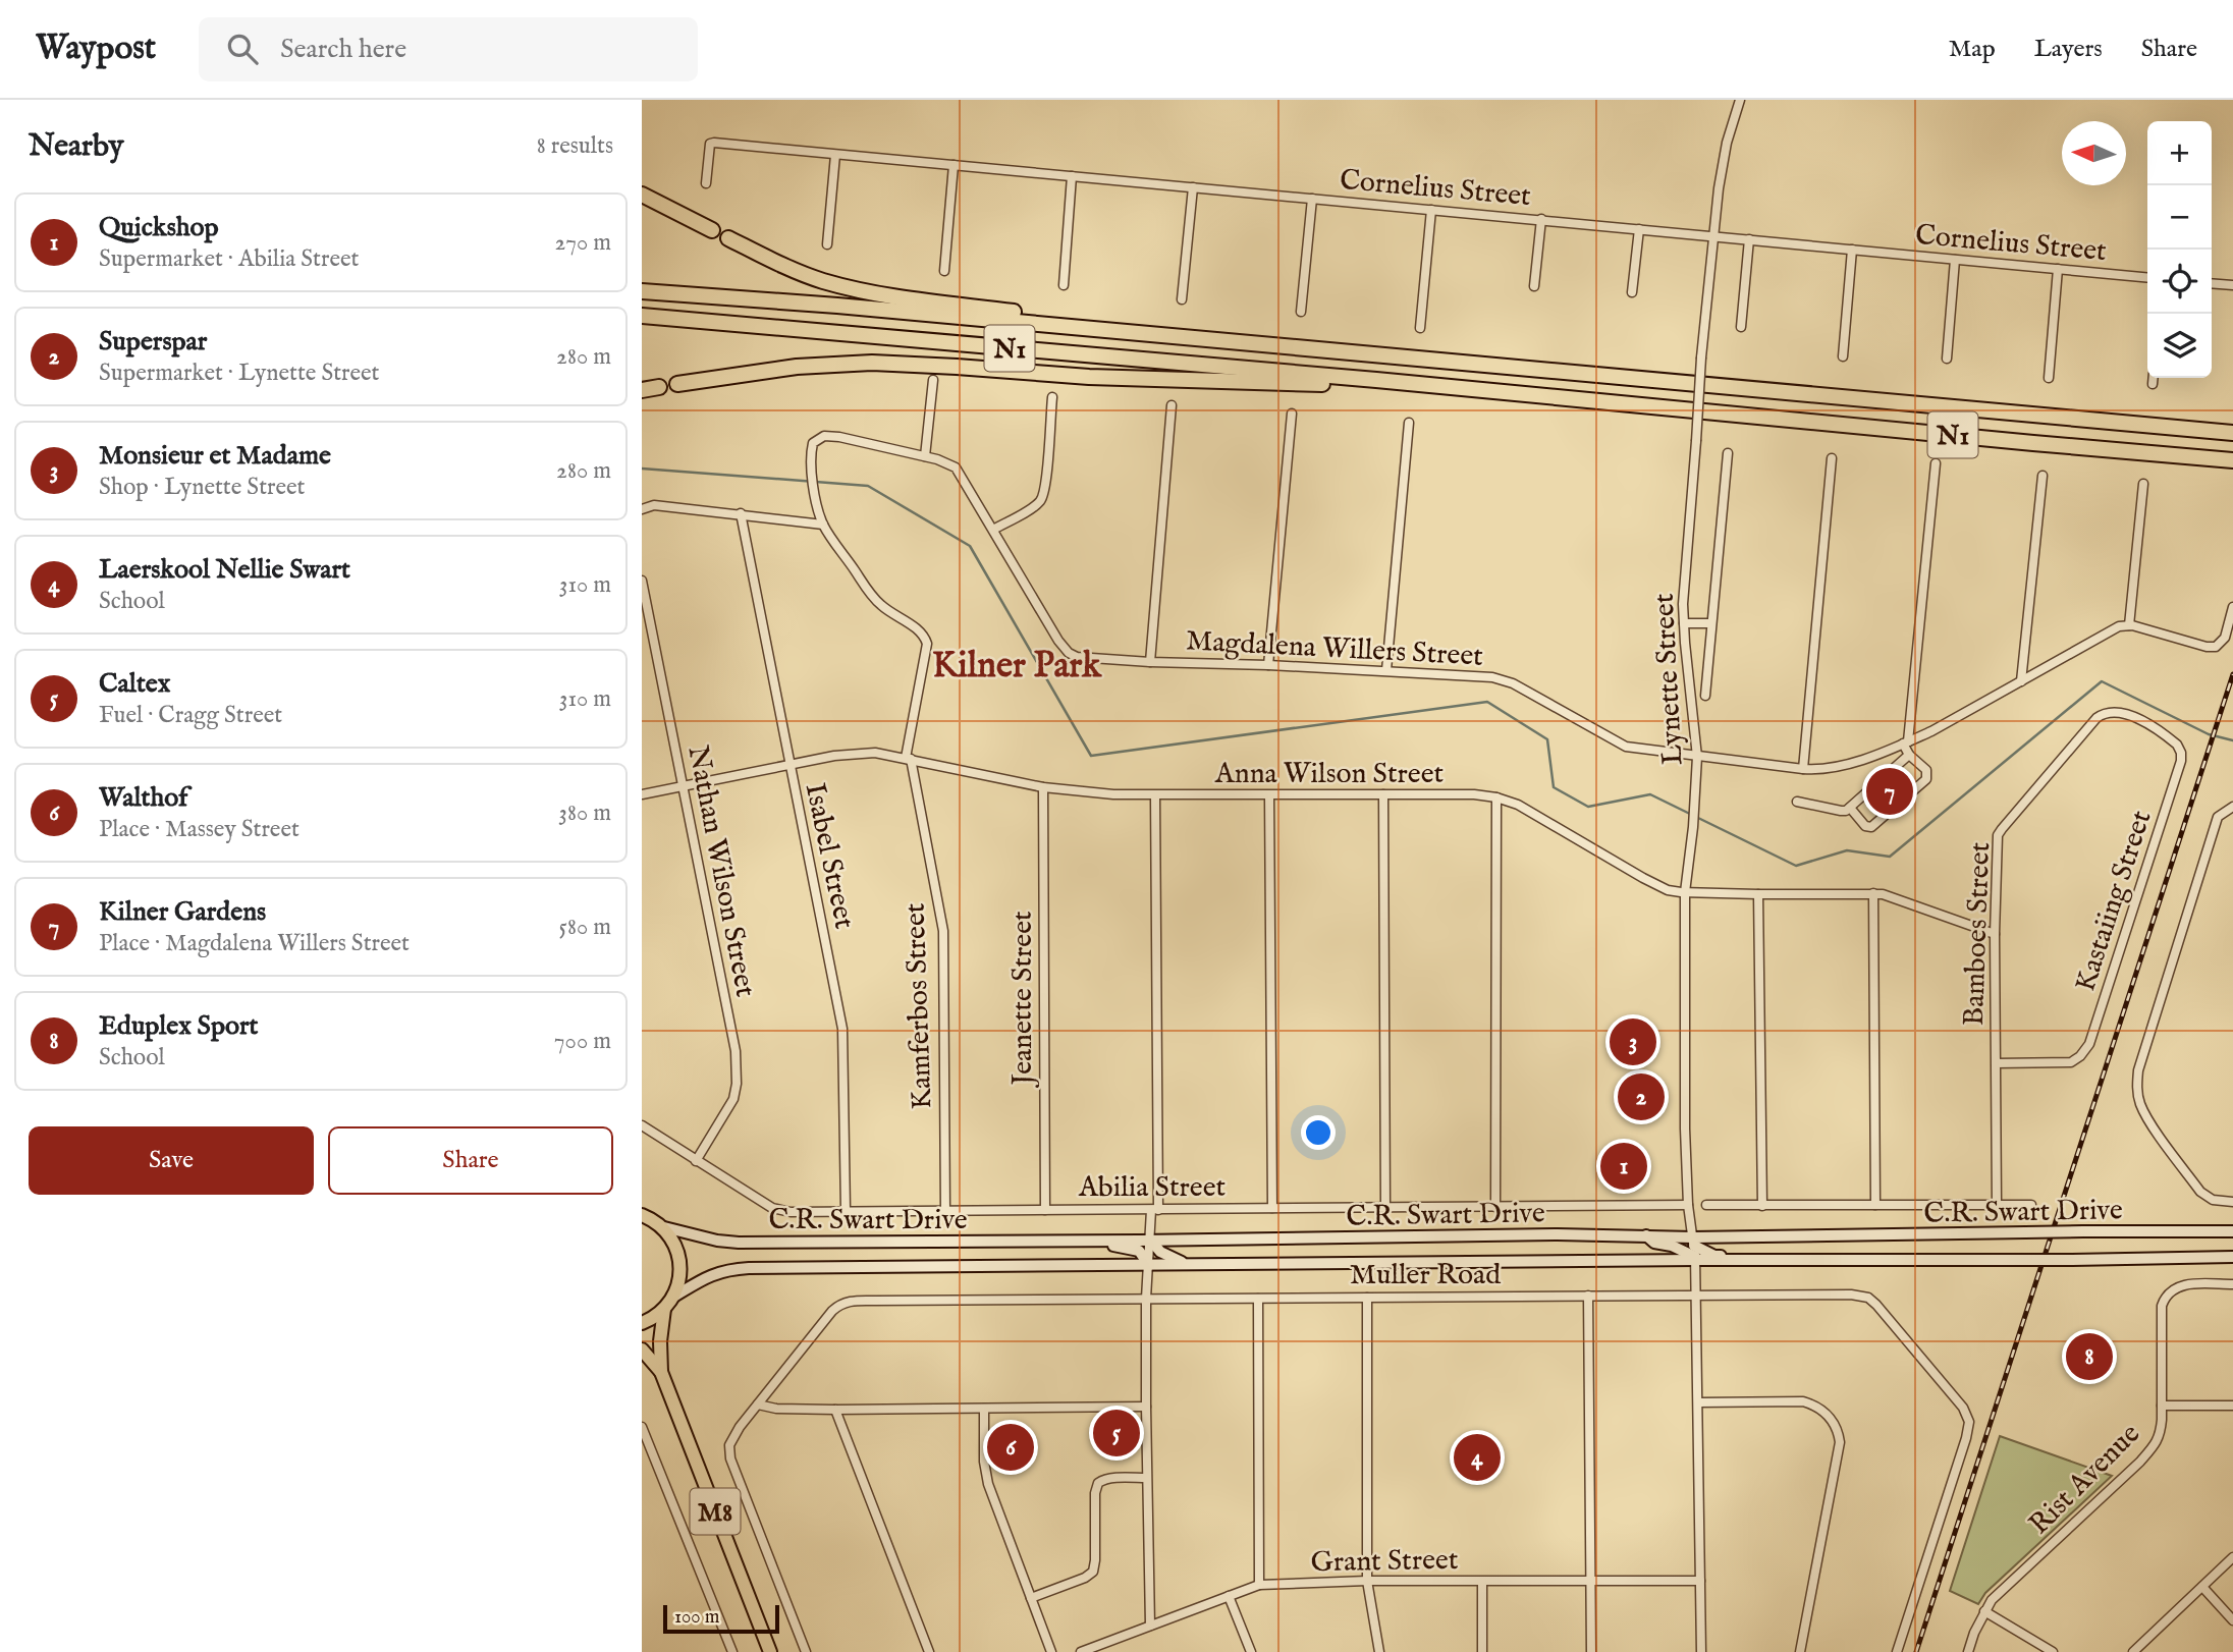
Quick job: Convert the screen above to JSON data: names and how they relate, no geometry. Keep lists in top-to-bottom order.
{
  "streets": {
    "highway": ["N1"],
    "main road": ["C.R. Swart Drive", "M8"],
    "street": [
      "Cornelius Street",
      "Magdalena Willers Street",
      "Lynette Street",
      "Anna Wilson Street",
      "Isabel Street",
      "Nathan Wilson Street",
      "Kastaiing Street",
      "Bamboes Street",
      "Jeanette Street",
      "Kamferbos Street",
      "Abilia Street",
      "Muller Road",
      "Rist Avenue",
      "Grant Street"
    ]
  },
  "crossings": [
    ["Cornelius Street", "Lynette Street"],
    ["Magdalena Willers Street", "Lynette Street"],
    ["Magdalena Willers Street", "Kamferbos Street"],
    ["Lynette Street", "Anna Wilson Street"],
    ["Lynette Street", "Abilia Street"],
    ["Lynette Street", "C.R. Swart Drive"],
    ["Lynette Street", "Muller Road"],
    ["Lynette Street", "Grant Street"],
    ["Anna Wilson Street", "Isabel Street"],
    ["Anna Wilson Street", "Nathan Wilson Street"],
    ["Anna Wilson Street", "Bamboes Street"],
    ["Anna Wilson Street", "Jeanette Street"],
    ["Anna Wilson Street", "Kamferbos Street"],
    ["Isabel Street", "Abilia Street"],
    ["Nathan Wilson Street", "Abilia Street"],
    ["Kastaiing Street", "Bamboes Street"],
    ["Jeanette Street", "Abilia Street"],
    ["Kamferbos Street", "Abilia Street"],
    ["C.R. Swart Drive", "M8"]
  ],
  "districts": ["Kilner Park"],
  "scale_bar": "100 m",
  "north": "left",
  "page": {
    "header": "Waypost",
    "search": "Search here",
    "nav": ["Map", "Layers", "Share"],
    "heading": ["Nearby", "8 results"],
    "map_buttons": ["+", "−"],
    "list": [
      {
        "mark": "1",
        "name": "Quickshop",
        "note": "Supermarket · Abilia Street",
        "value": "270 m"
      },
      {
        "mark": "2",
        "name": "Superspar",
        "note": "Supermarket · Lynette Street",
        "value": "280 m"
      },
      {
        "mark": "3",
        "name": "Monsieur et Madame",
        "note": "Shop · Lynette Street",
        "value": "280 m"
      },
      {
        "mark": "4",
        "name": "Laerskool Nellie Swart",
        "note": "School",
        "value": "310 m"
      },
      {
        "mark": "5",
        "name": "Caltex",
        "note": "Fuel · Cragg Street",
        "value": "310 m"
      },
      {
        "mark": "6",
        "name": "Walthof",
        "note": "Place · Massey Street",
        "value": "380 m"
      },
      {
        "mark": "7",
        "name": "Kilner Gardens",
        "note": "Place · Magdalena Willers Street",
        "value": "580 m"
      },
      {
        "mark": "8",
        "name": "Eduplex Sport",
        "note": "School",
        "value": "700 m"
      }
    ],
    "pins": [
      "7",
      "3",
      "2",
      "1",
      "8",
      "5",
      "6",
      "4"
    ],
    "buttons": ["Save", "Share"],
    "scale": "100 m"
  }
}
